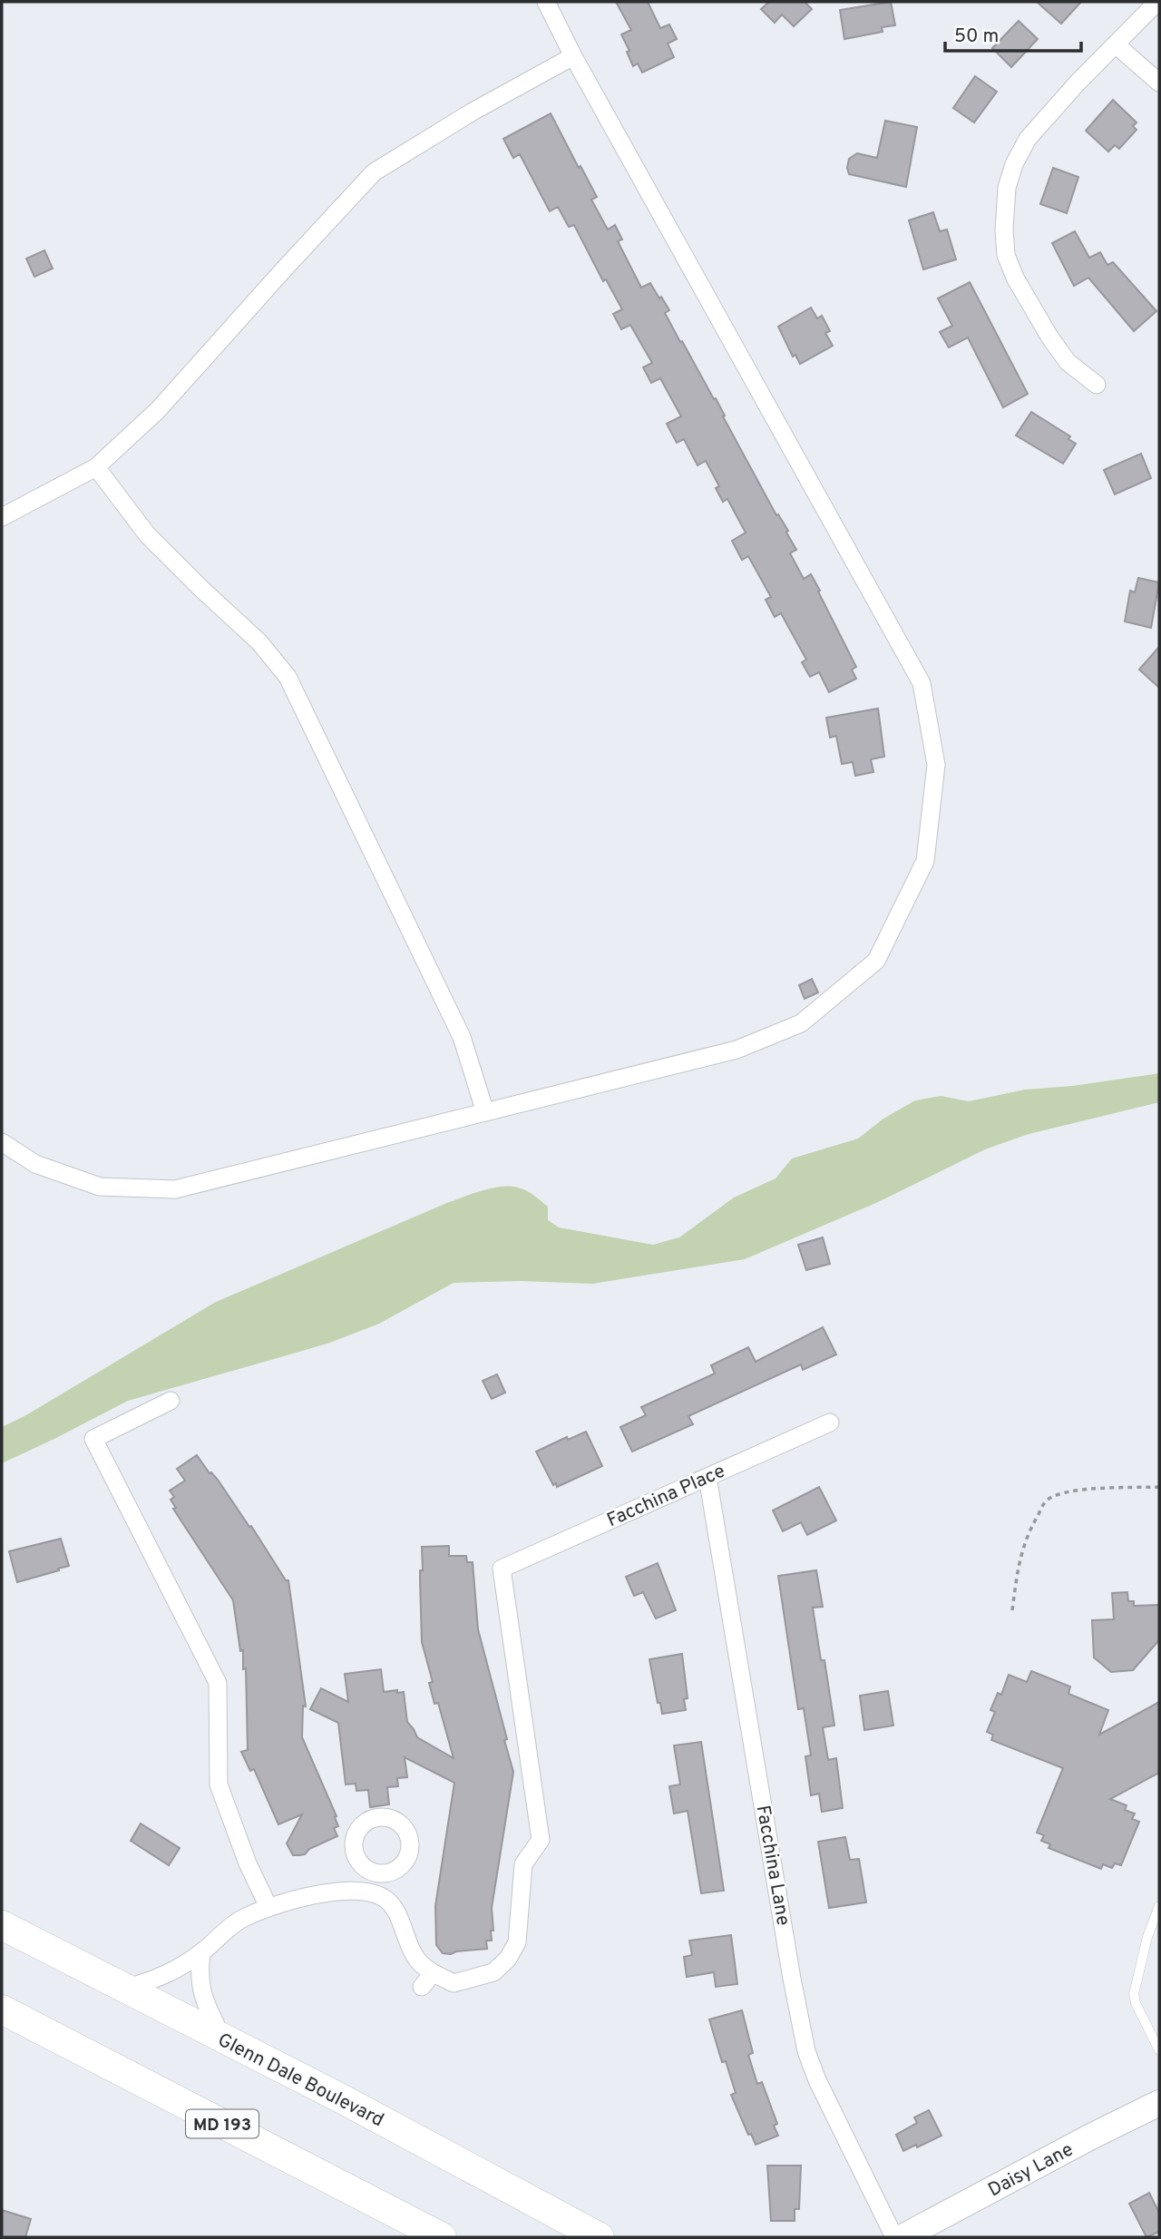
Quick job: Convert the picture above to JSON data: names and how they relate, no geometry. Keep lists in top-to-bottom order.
{
  "streets": {
    "main road": ["Glenn Dale Boulevard", "MD 193"],
    "street": ["Facchina Place", "Facchina Lane", "Daisy Lane"]
  },
  "crossings": [
    ["Facchina Place", "Facchina Lane"]
  ],
  "scale_bar": "50 m"
}
